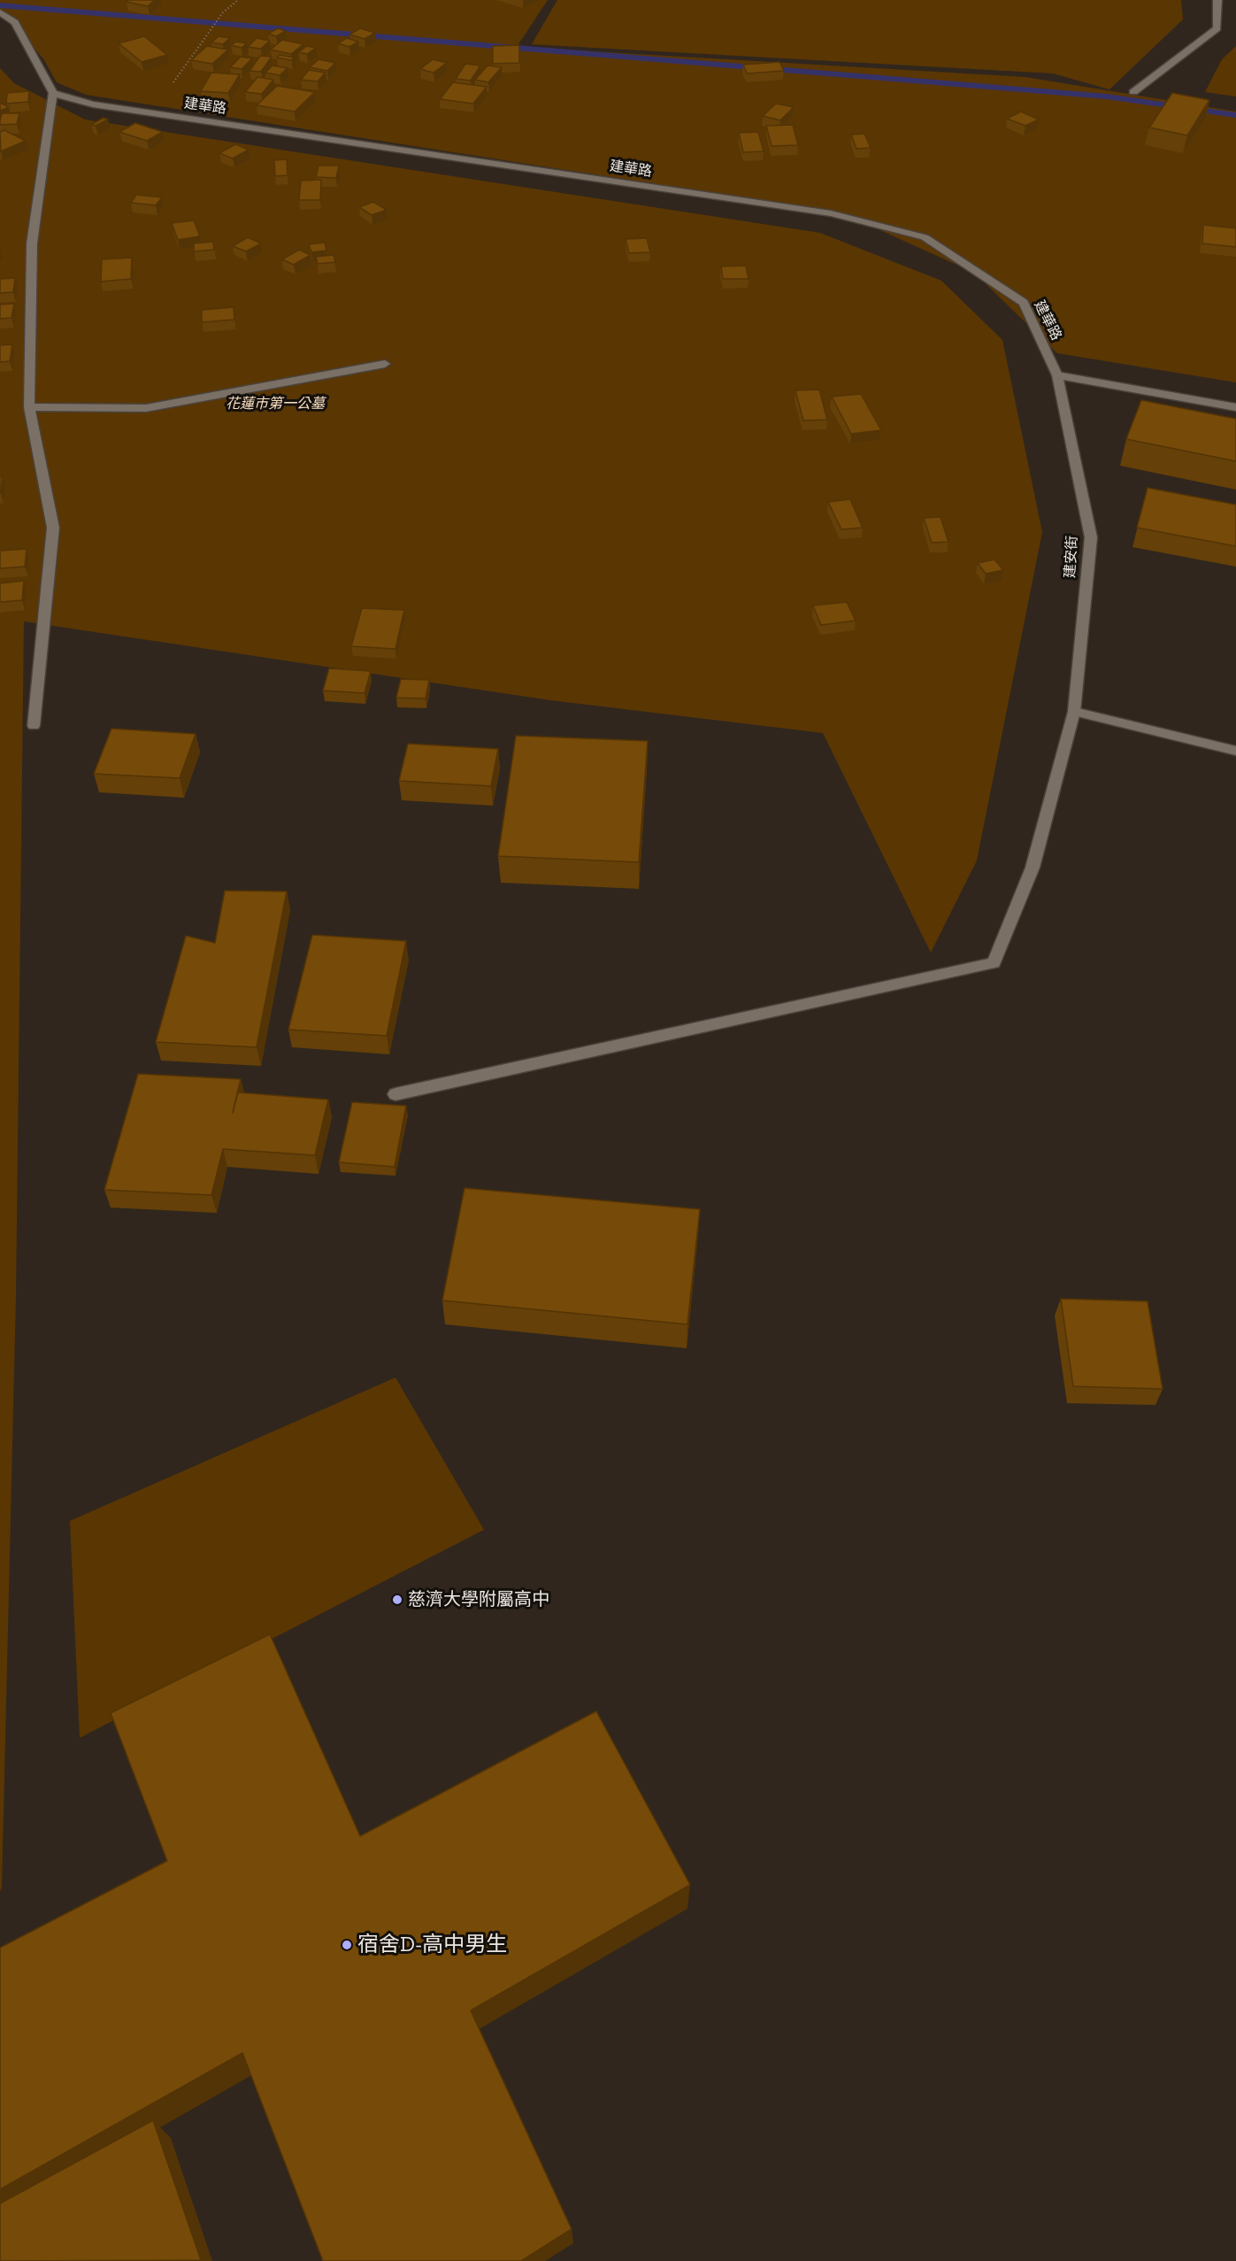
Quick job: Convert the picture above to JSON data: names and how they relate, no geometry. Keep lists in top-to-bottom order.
{
  "streets": {
    "street": ["建華路", "建安街"]
  },
  "crossings": [
    ["建華路", "建安街"]
  ],
  "parks": ["花蓮市第一公墓"],
  "places": ["慈濟大學附屬高中", "宿舍D-高中男生"]
}
